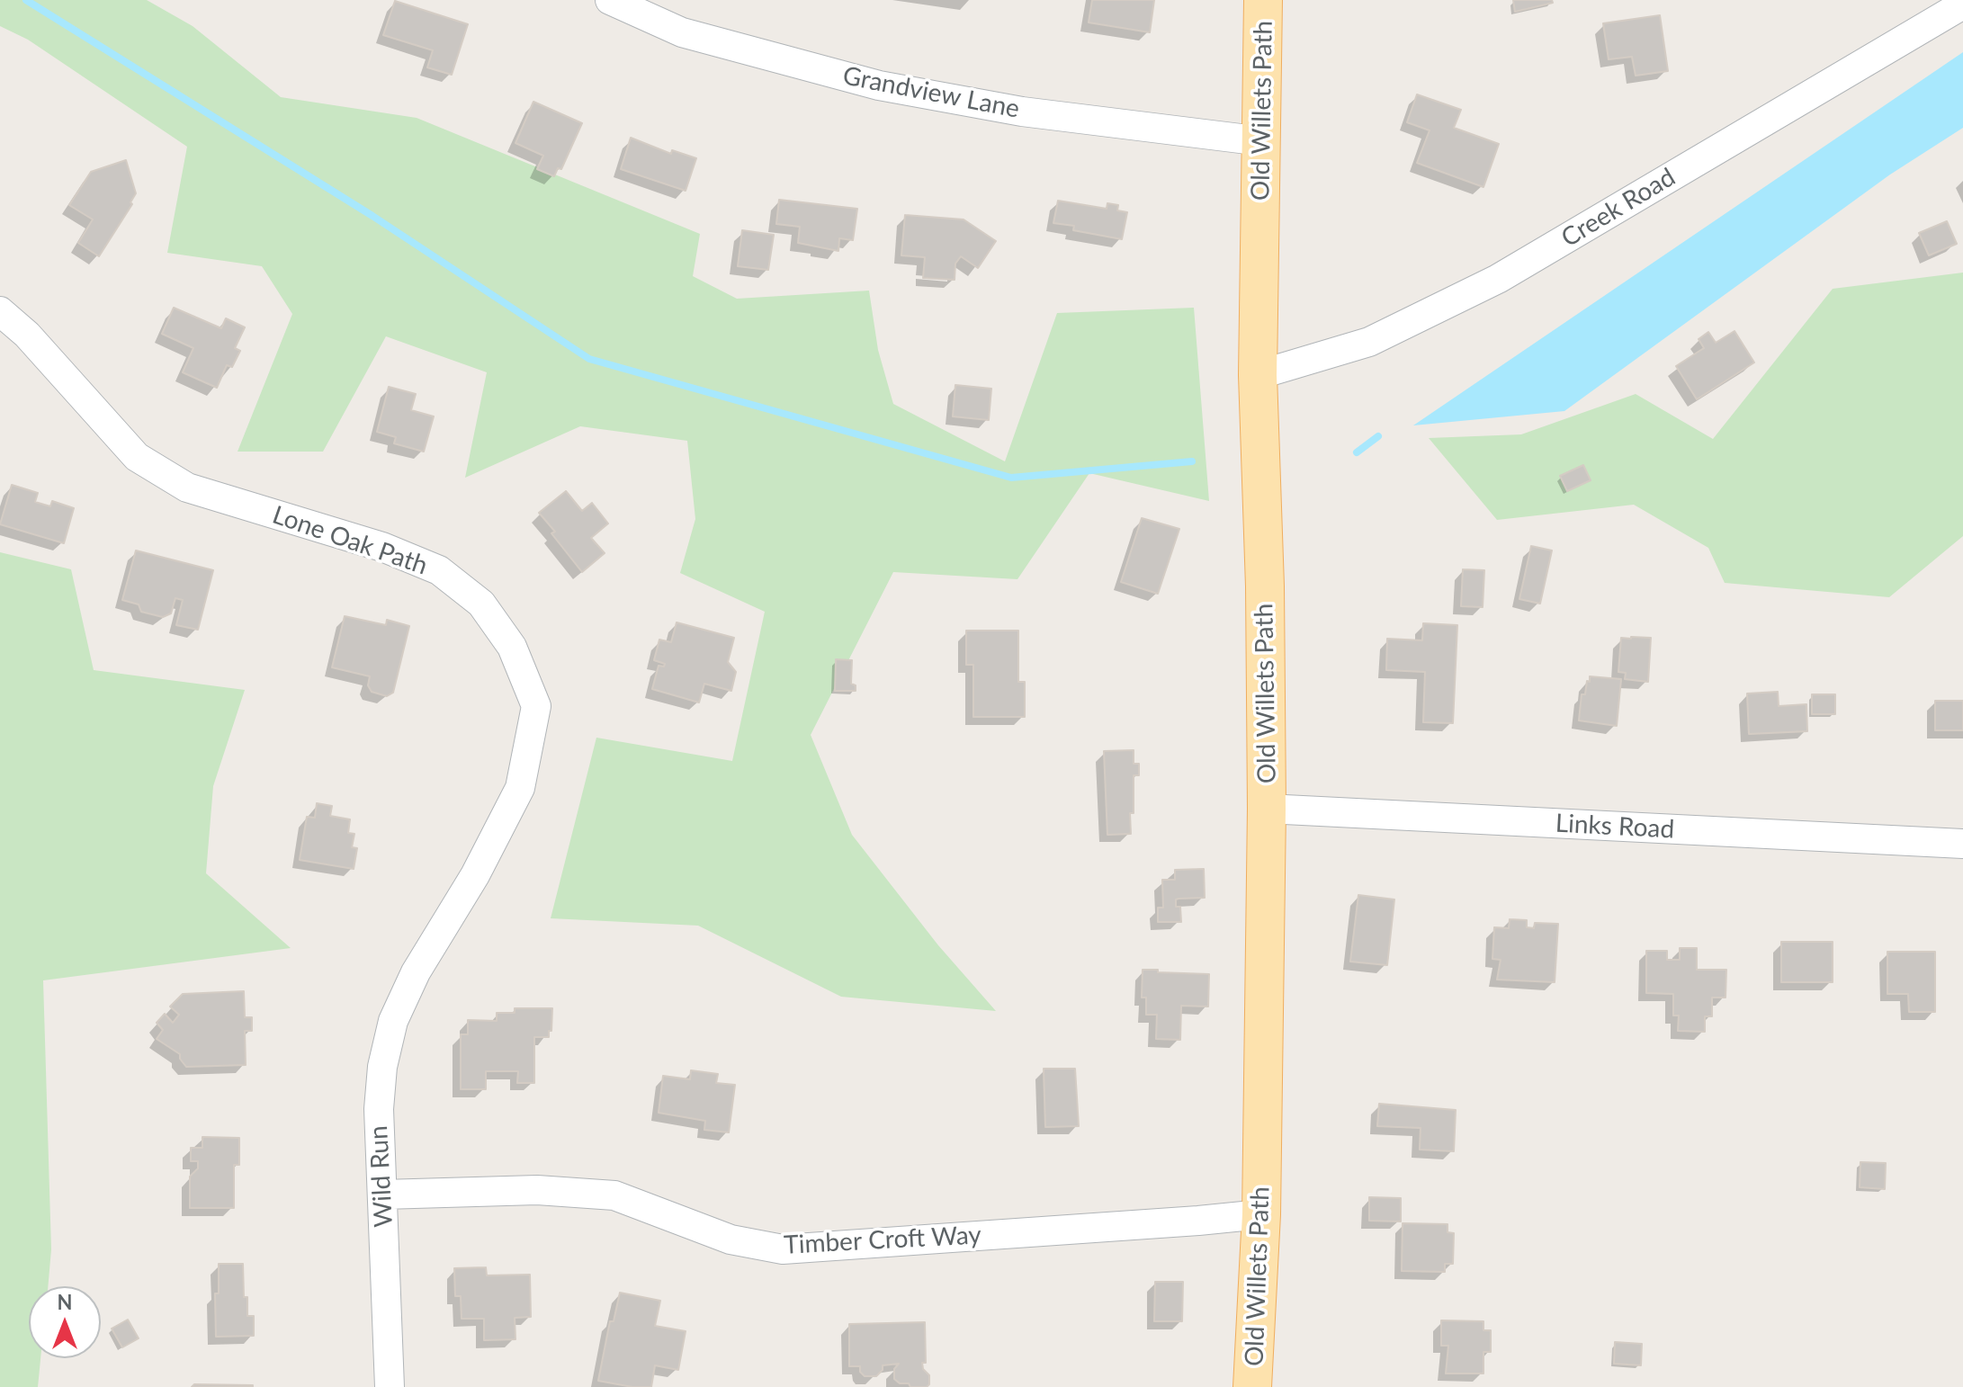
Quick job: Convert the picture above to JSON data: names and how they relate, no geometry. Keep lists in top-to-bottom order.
{
  "streets": {
    "main road": ["Old Willets Path"],
    "street": [
      "Grandview Lane",
      "Creek Road",
      "Lone Oak Path",
      "Links Road",
      "Wild Run",
      "Timber Croft Way"
    ]
  },
  "crossings": [
    ["Grandview Lane", "Old Willets Path"],
    ["Old Willets Path", "Creek Road"],
    ["Old Willets Path", "Links Road"],
    ["Old Willets Path", "Timber Croft Way"],
    ["Lone Oak Path", "Wild Run"],
    ["Wild Run", "Timber Croft Way"]
  ],
  "north": "top"
}
